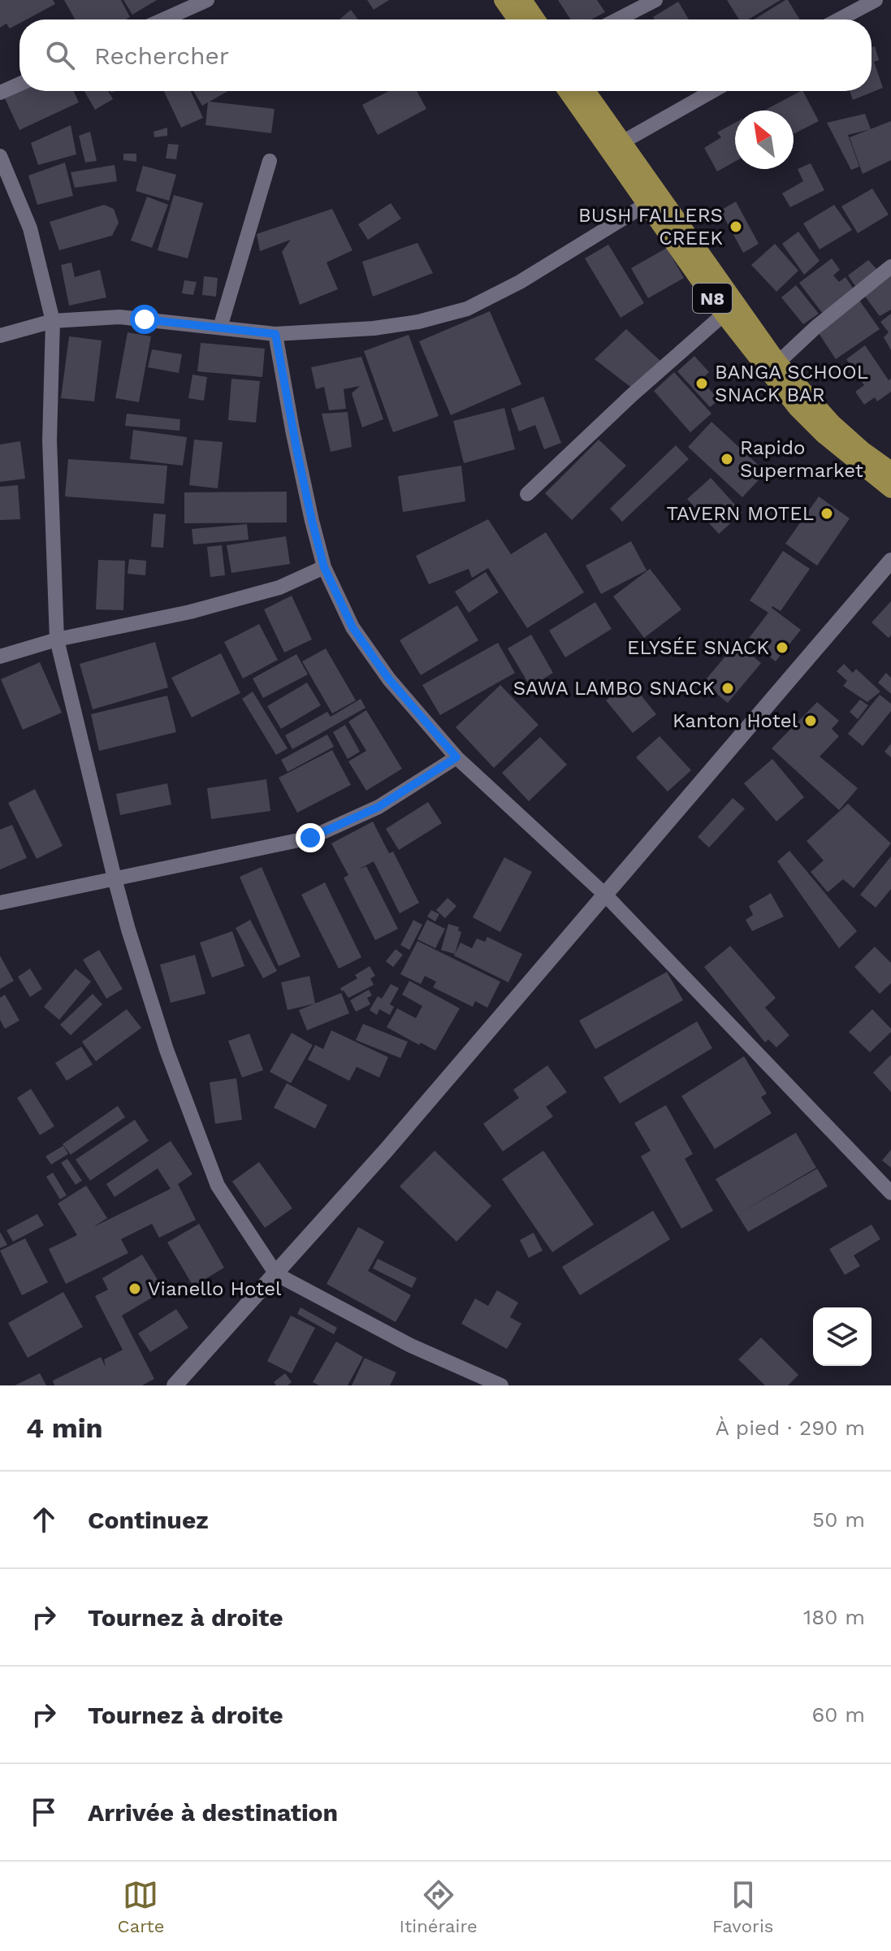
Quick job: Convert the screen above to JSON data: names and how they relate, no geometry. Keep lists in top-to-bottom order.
{
  "streets": {
    "highway": ["N8"]
  },
  "places": [
    "BUSH FALLERS CREEK",
    "BANGA SCHOOL SNACK BAR",
    "Rapido Supermarket",
    "TAVERN MOTEL",
    "ELYSÉE SNACK",
    "SAWA LAMBO SNACK",
    "Kanton Hotel",
    "Vianello Hotel"
  ],
  "north": "top left",
  "page": {
    "search": "Rechercher",
    "heading": ["4 min", "À pied · 290 m"],
    "list": [
      ["Continuez", "50 m"],
      ["Tournez à droite", "180 m"],
      ["Tournez à droite", "60 m"],
      "Arrivée à destination"
    ],
    "nav": ["Carte", "Itinéraire", "Favoris"]
  }
}
